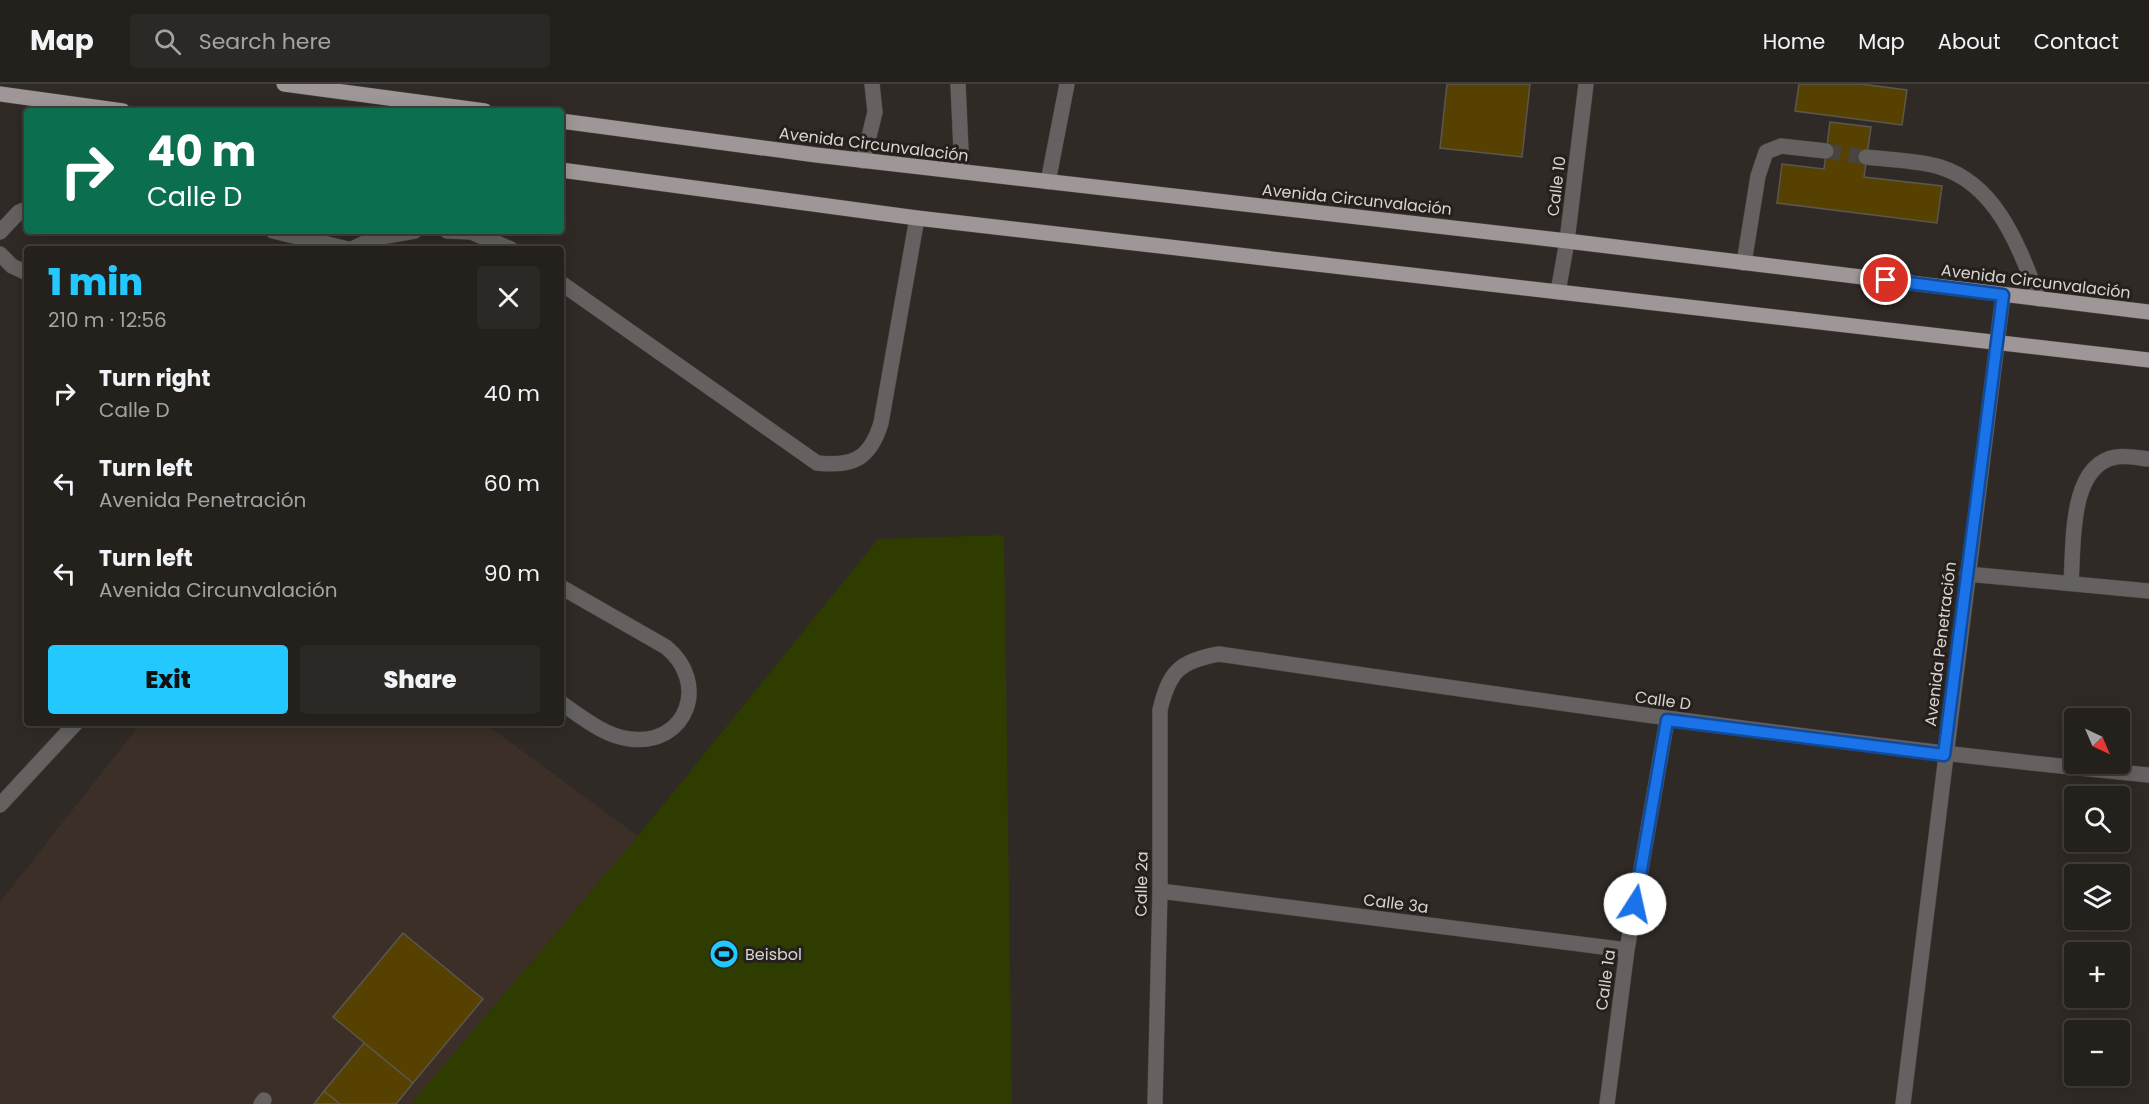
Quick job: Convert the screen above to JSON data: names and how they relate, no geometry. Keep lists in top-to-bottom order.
{
  "streets": {
    "main road": ["Avenida Circunvalación"],
    "street": [
      "Calle 10",
      "Avenida Penetración",
      "Calle D",
      "Calle 2a",
      "Calle 3a",
      "Calle 1a"
    ]
  },
  "crossings": [
    ["Avenida Circunvalación", "Calle 10"],
    ["Avenida Circunvalación", "Avenida Penetración"],
    ["Avenida Penetración", "Calle D"],
    ["Calle D", "Calle 2a"],
    ["Calle D", "Calle 1a"],
    ["Calle 2a", "Calle 3a"],
    ["Calle 3a", "Calle 1a"]
  ],
  "places": {
    "sports": ["Beisbol"]
  },
  "north": "bottom right",
  "page": {
    "header": "Map",
    "search": "Search here",
    "nav": [
      "Home",
      "Map",
      "About",
      "Contact"
    ],
    "turn": ["40 m", "Calle D"],
    "heading": ["1 min", "210 m · 12:56"],
    "list": [
      {
        "name": "Turn right",
        "note": "Calle D",
        "value": "40 m"
      },
      {
        "name": "Turn left",
        "note": "Avenida Penetración",
        "value": "60 m"
      },
      {
        "name": "Turn left",
        "note": "Avenida Circunvalación",
        "value": "90 m"
      }
    ],
    "buttons": ["Exit", "Share"],
    "map_buttons": ["+", "−"]
  }
}
